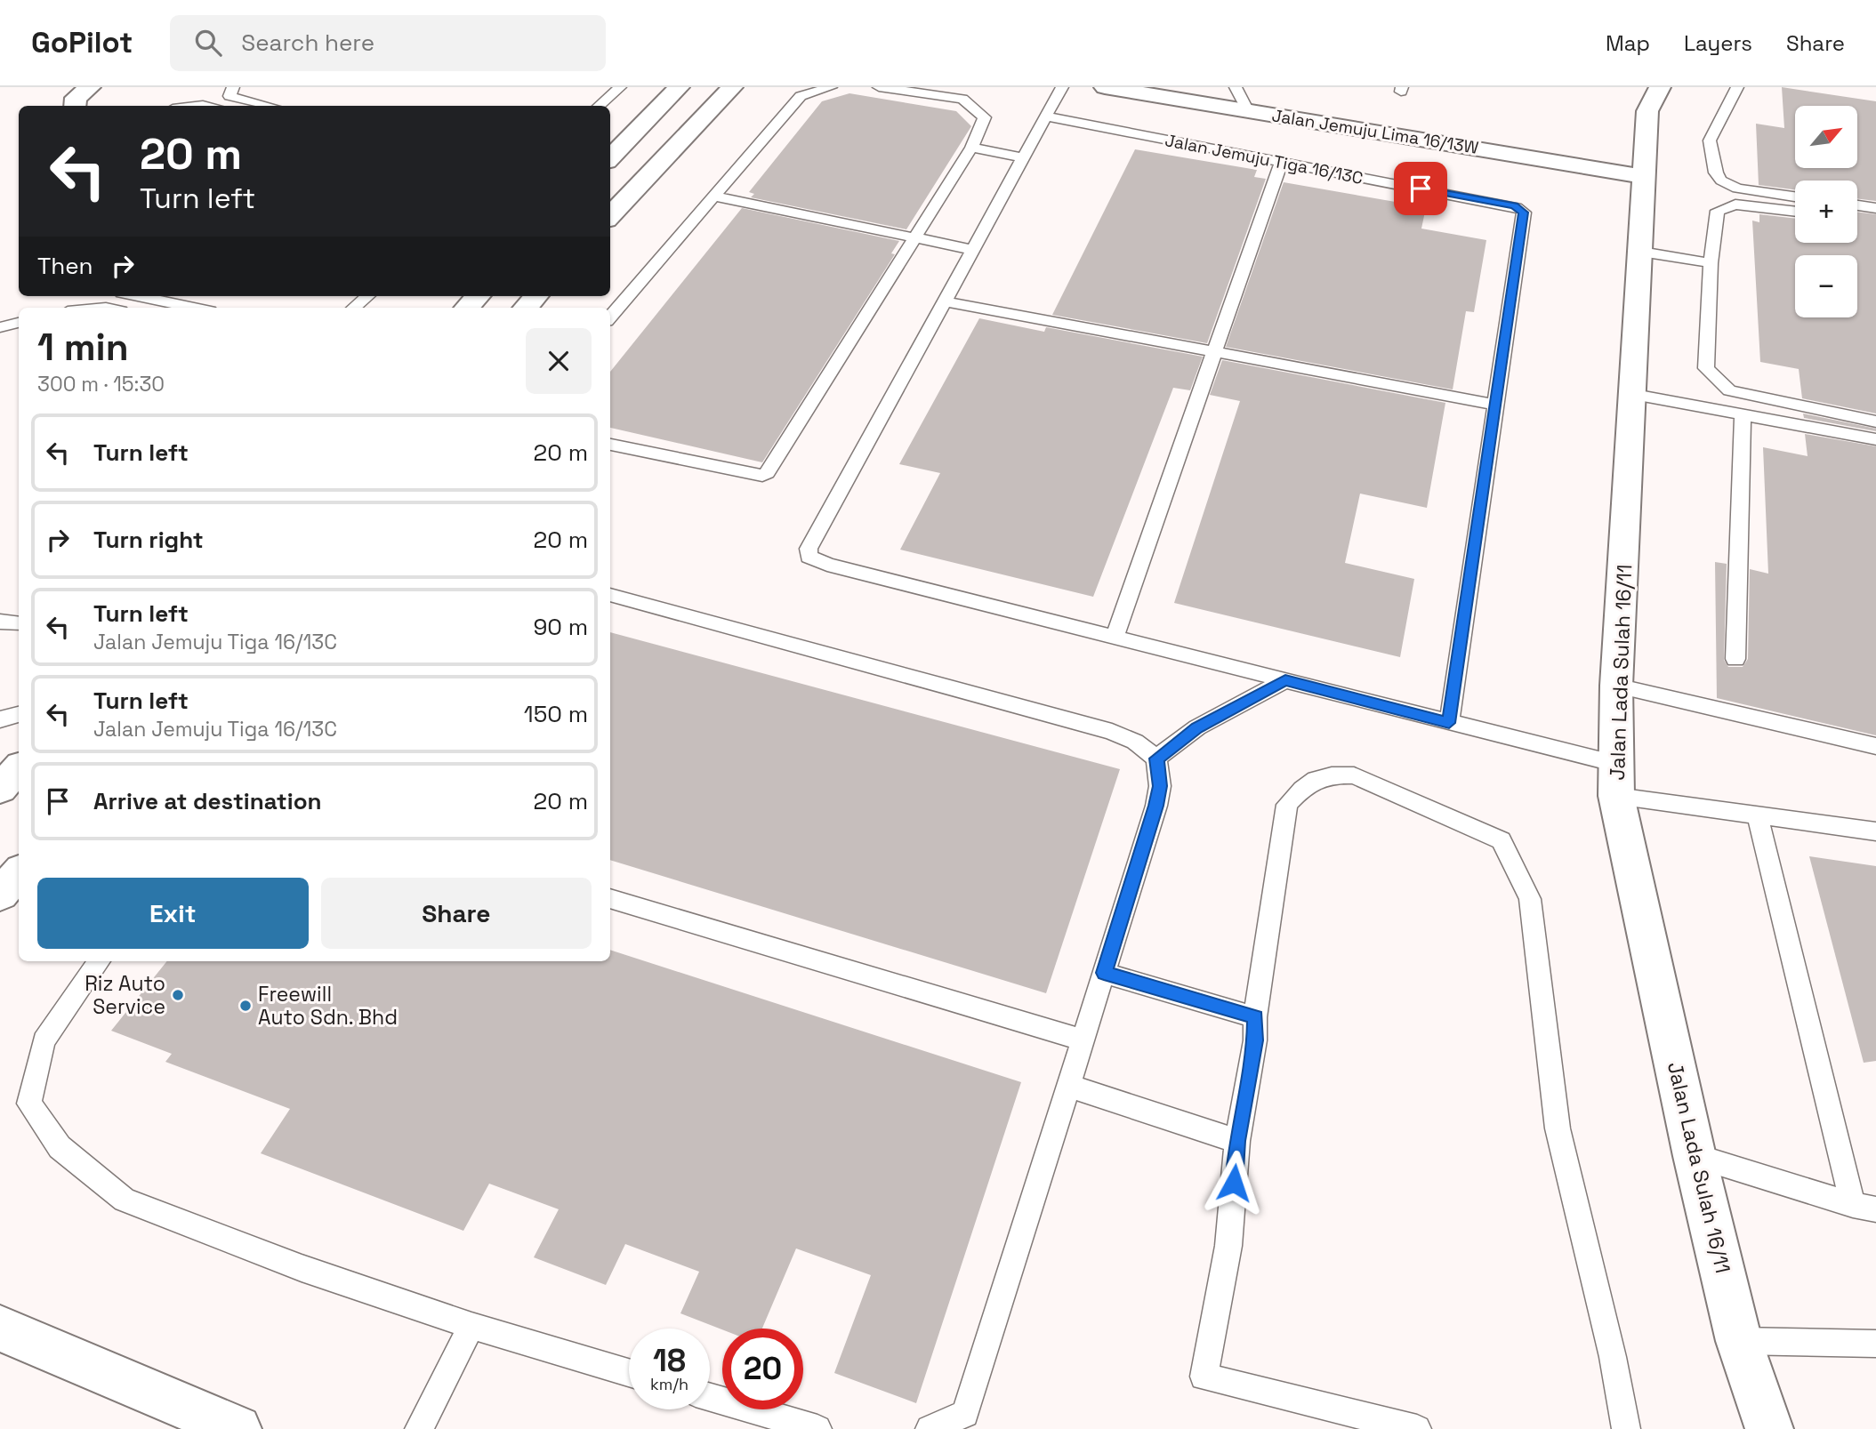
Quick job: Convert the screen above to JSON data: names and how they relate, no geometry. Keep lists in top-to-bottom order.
{
  "streets": {
    "street": ["Jalan Jemuju Lima 16/13W", "Jalan Lada Sulah 16/11"],
    "lane": ["Jalan Jemuju Tiga 16/13C"]
  },
  "crossings": [
    ["Jalan Jemuju Lima 16/13W", "Jalan Lada Sulah 16/11"]
  ],
  "places": ["Riz Auto Service", "Freewill Auto Sdn. Bhd"],
  "north": "top right",
  "page": {
    "header": "GoPilot",
    "search": "Search here",
    "nav": ["Map", "Layers", "Share"],
    "map_buttons": ["+", "−"],
    "turn": ["20 m", "Turn left"],
    "then": "Then",
    "heading": ["1 min", "300 m · 15:30"],
    "list": [
      {
        "name": "Turn left",
        "value": "20 m"
      },
      {
        "name": "Turn right",
        "value": "20 m"
      },
      {
        "name": "Turn left",
        "note": "Jalan Jemuju Tiga 16/13C",
        "value": "90 m"
      },
      {
        "name": "Turn left",
        "note": "Jalan Jemuju Tiga 16/13C",
        "value": "150 m"
      },
      {
        "name": "Arrive at destination",
        "value": "20 m"
      }
    ],
    "buttons": ["Exit", "Share"],
    "speed": "18 km/h",
    "limit": "20"
  }
}
